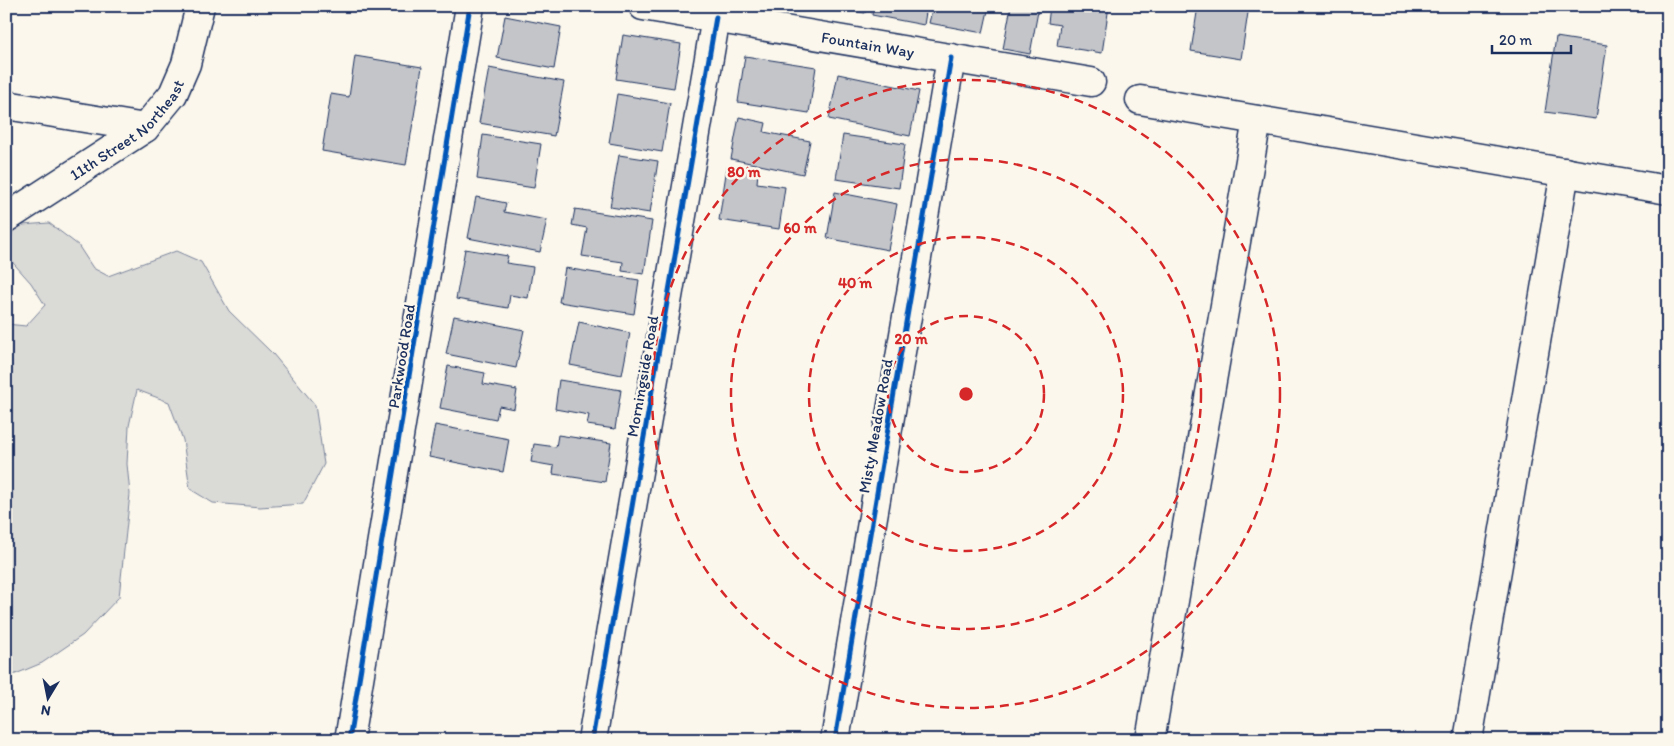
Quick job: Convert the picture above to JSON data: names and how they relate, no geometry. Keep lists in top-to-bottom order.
{
  "streets": {
    "street": [
      "Fountain Way",
      "11th Street Northeast",
      "Parkwood Road",
      "Morningside Road",
      "Misty Meadow Road"
    ]
  },
  "crossings": [
    ["Fountain Way", "Morningside Road"],
    ["Fountain Way", "Misty Meadow Road"]
  ],
  "scale_bar": "20 m",
  "north": "bottom",
  "rings": [
    "80 m",
    "60 m",
    "40 m",
    "20 m"
  ]
}
